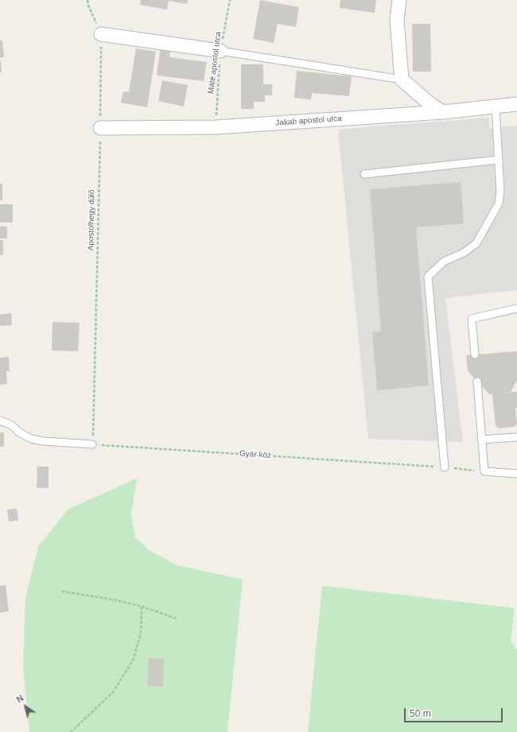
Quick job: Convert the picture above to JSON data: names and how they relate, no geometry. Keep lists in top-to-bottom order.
{
  "streets": {
    "street": ["Jakab apostol utca"],
    "path": ["Máté apostol utca", "Apostolhegy dűlő", "Gyár köz"]
  },
  "crossings": [
    ["Máté apostol utca", "Jakab apostol utca"],
    ["Jakab apostol utca", "Apostolhegy dűlő"],
    ["Apostolhegy dűlő", "Gyár köz"]
  ],
  "scale_bar": "50 m",
  "north": "top left"
}
